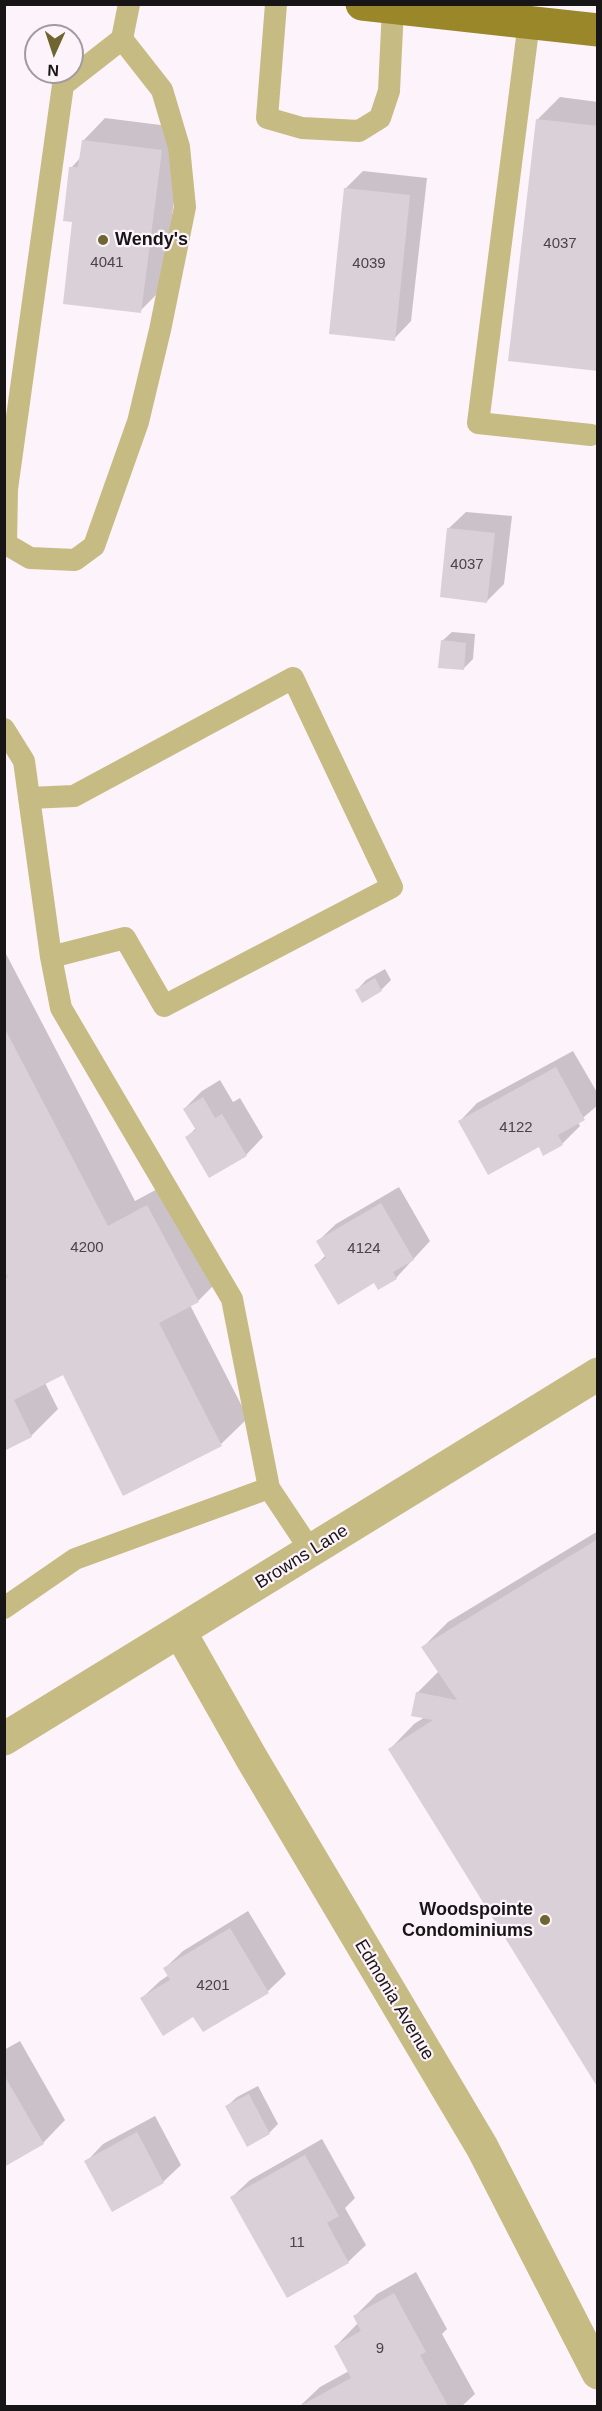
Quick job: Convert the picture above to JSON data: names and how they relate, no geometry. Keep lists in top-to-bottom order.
{
  "streets": {
    "street": ["Browns Lane", "Edmonia Avenue"]
  },
  "crossings": [
    ["Browns Lane", "Edmonia Avenue"]
  ],
  "places": ["Wendy's", "Woodspointe Condominiums"],
  "house_numbers": [
    "4037",
    "4041",
    "4039",
    "4037",
    "4122",
    "4200",
    "4124",
    "4201",
    "11",
    "9"
  ],
  "north": "bottom"
}
